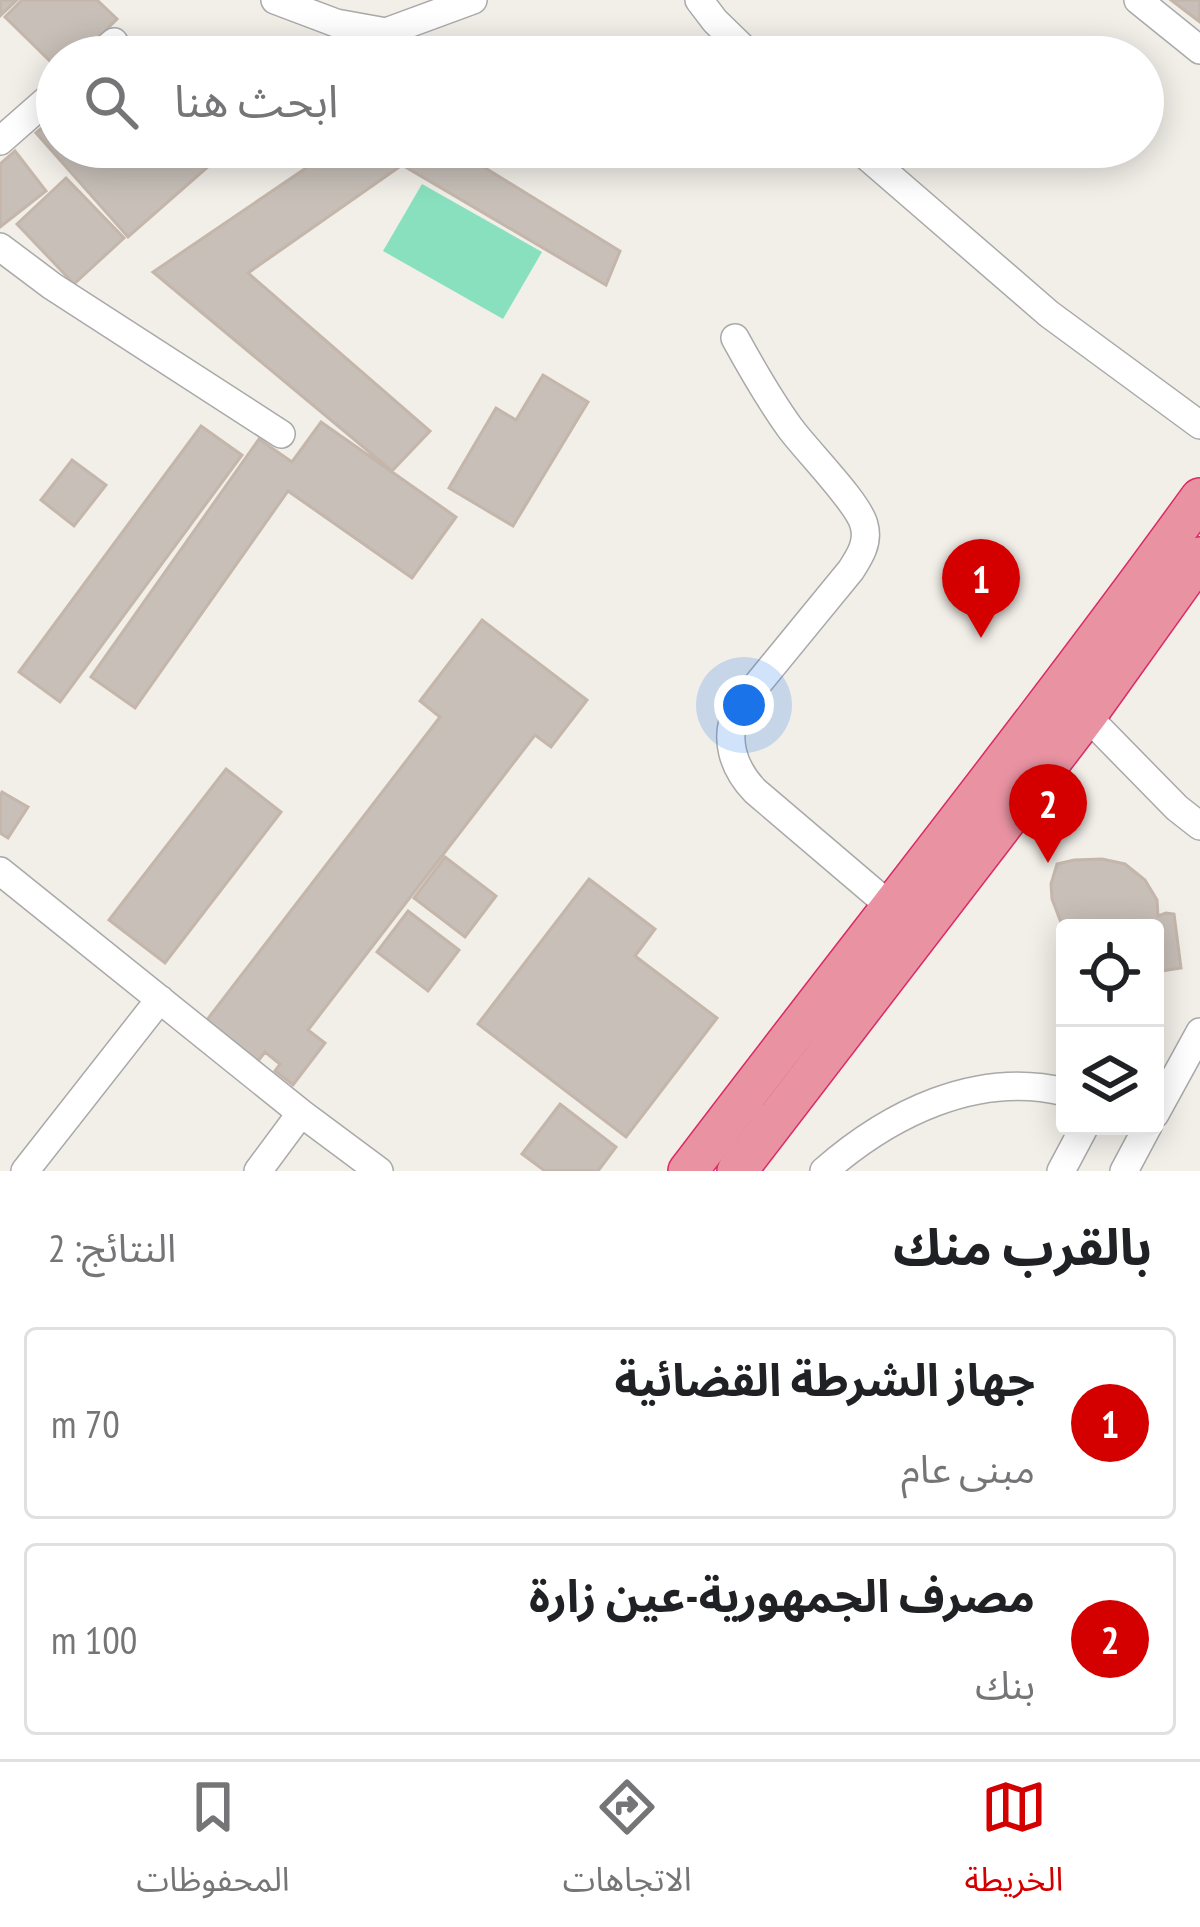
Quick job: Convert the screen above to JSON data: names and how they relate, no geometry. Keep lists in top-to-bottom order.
{
  "page": {
    "search": "ابحث هنا",
    "pins": ["1", "2"],
    "heading": ["بالقرب منك", "النتائج: 2"],
    "list": [
      {
        "mark": "1",
        "name": "جهاز الشرطة القضائية",
        "note": "مبنى عام",
        "value": "70 m"
      },
      {
        "mark": "2",
        "name": "مصرف الجمهورية-عين زارة",
        "note": "بنك",
        "value": "100 m"
      }
    ],
    "nav": ["الخريطة", "الاتجاهات", "المحفوظات"]
  }
}
